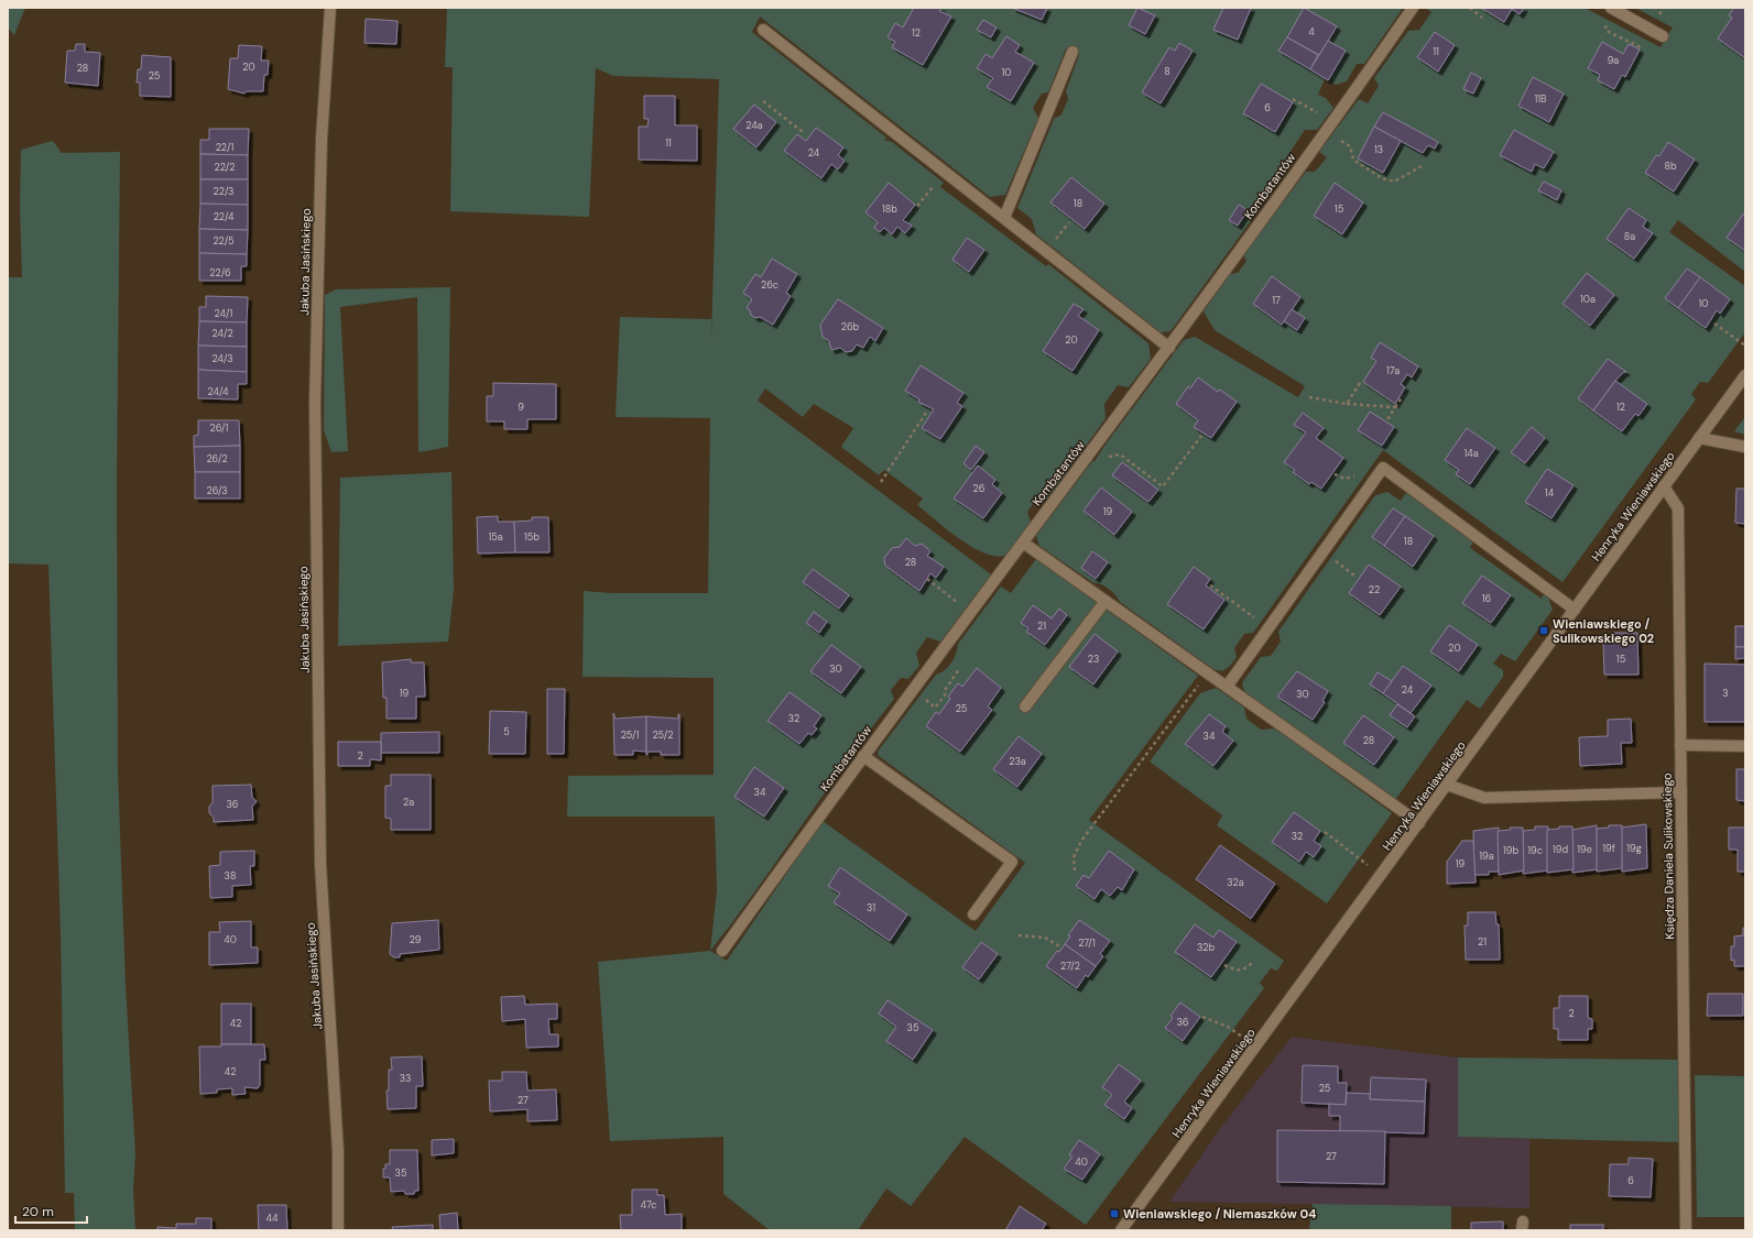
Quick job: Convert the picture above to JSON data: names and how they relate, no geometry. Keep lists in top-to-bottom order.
{
  "streets": {
    "street": [
      "Kombatantów",
      "Jakuba Jasińskiego",
      "Henryka Wieniawskiego",
      "Księdza Daniela Sulikowskiego"
    ]
  },
  "crossings": [
    ["Henryka Wieniawskiego", "Księdza Daniela Sulikowskiego"]
  ],
  "places": {
    "transit": ["Wieniawskiego / Sulikowskiego 02", "Wieniawskiego / Niemaszków 04"]
  },
  "house_numbers": [
    "4",
    "12",
    "11",
    "9a",
    "20",
    "28",
    "8",
    "10",
    "25",
    "11B",
    "6",
    "24a",
    "11",
    "22/1",
    "13",
    "24",
    "8b",
    "22/2",
    "22/3",
    "18",
    "18b",
    "15",
    "22/4",
    "8a",
    "22/5",
    "22/6",
    "26c",
    "10a",
    "17",
    "10",
    "24/1",
    "26b",
    "24/2",
    "20",
    "24/3",
    "17a",
    "24/4",
    "9",
    "12",
    "26/1",
    "14a",
    "26/2",
    "26",
    "26/3",
    "14",
    "19",
    "15a",
    "15b",
    "18",
    "28",
    "22",
    "16",
    "21",
    "20",
    "23",
    "15",
    "30",
    "24",
    "19",
    "3",
    "30",
    "25",
    "32",
    "5",
    "25/1",
    "25/2",
    "34",
    "28",
    "2",
    "23a",
    "34",
    "2a",
    "36",
    "32",
    "19f",
    "19g",
    "19d",
    "19e",
    "19b",
    "19c",
    "19a",
    "19",
    "38",
    "32a",
    "31",
    "40",
    "29",
    "21",
    "27/1",
    "32b",
    "27/2",
    "2",
    "36",
    "42",
    "35",
    "42",
    "33",
    "25",
    "27",
    "27",
    "40",
    "35",
    "6",
    "47c",
    "44"
  ],
  "scale_bar": "20 m"
}
